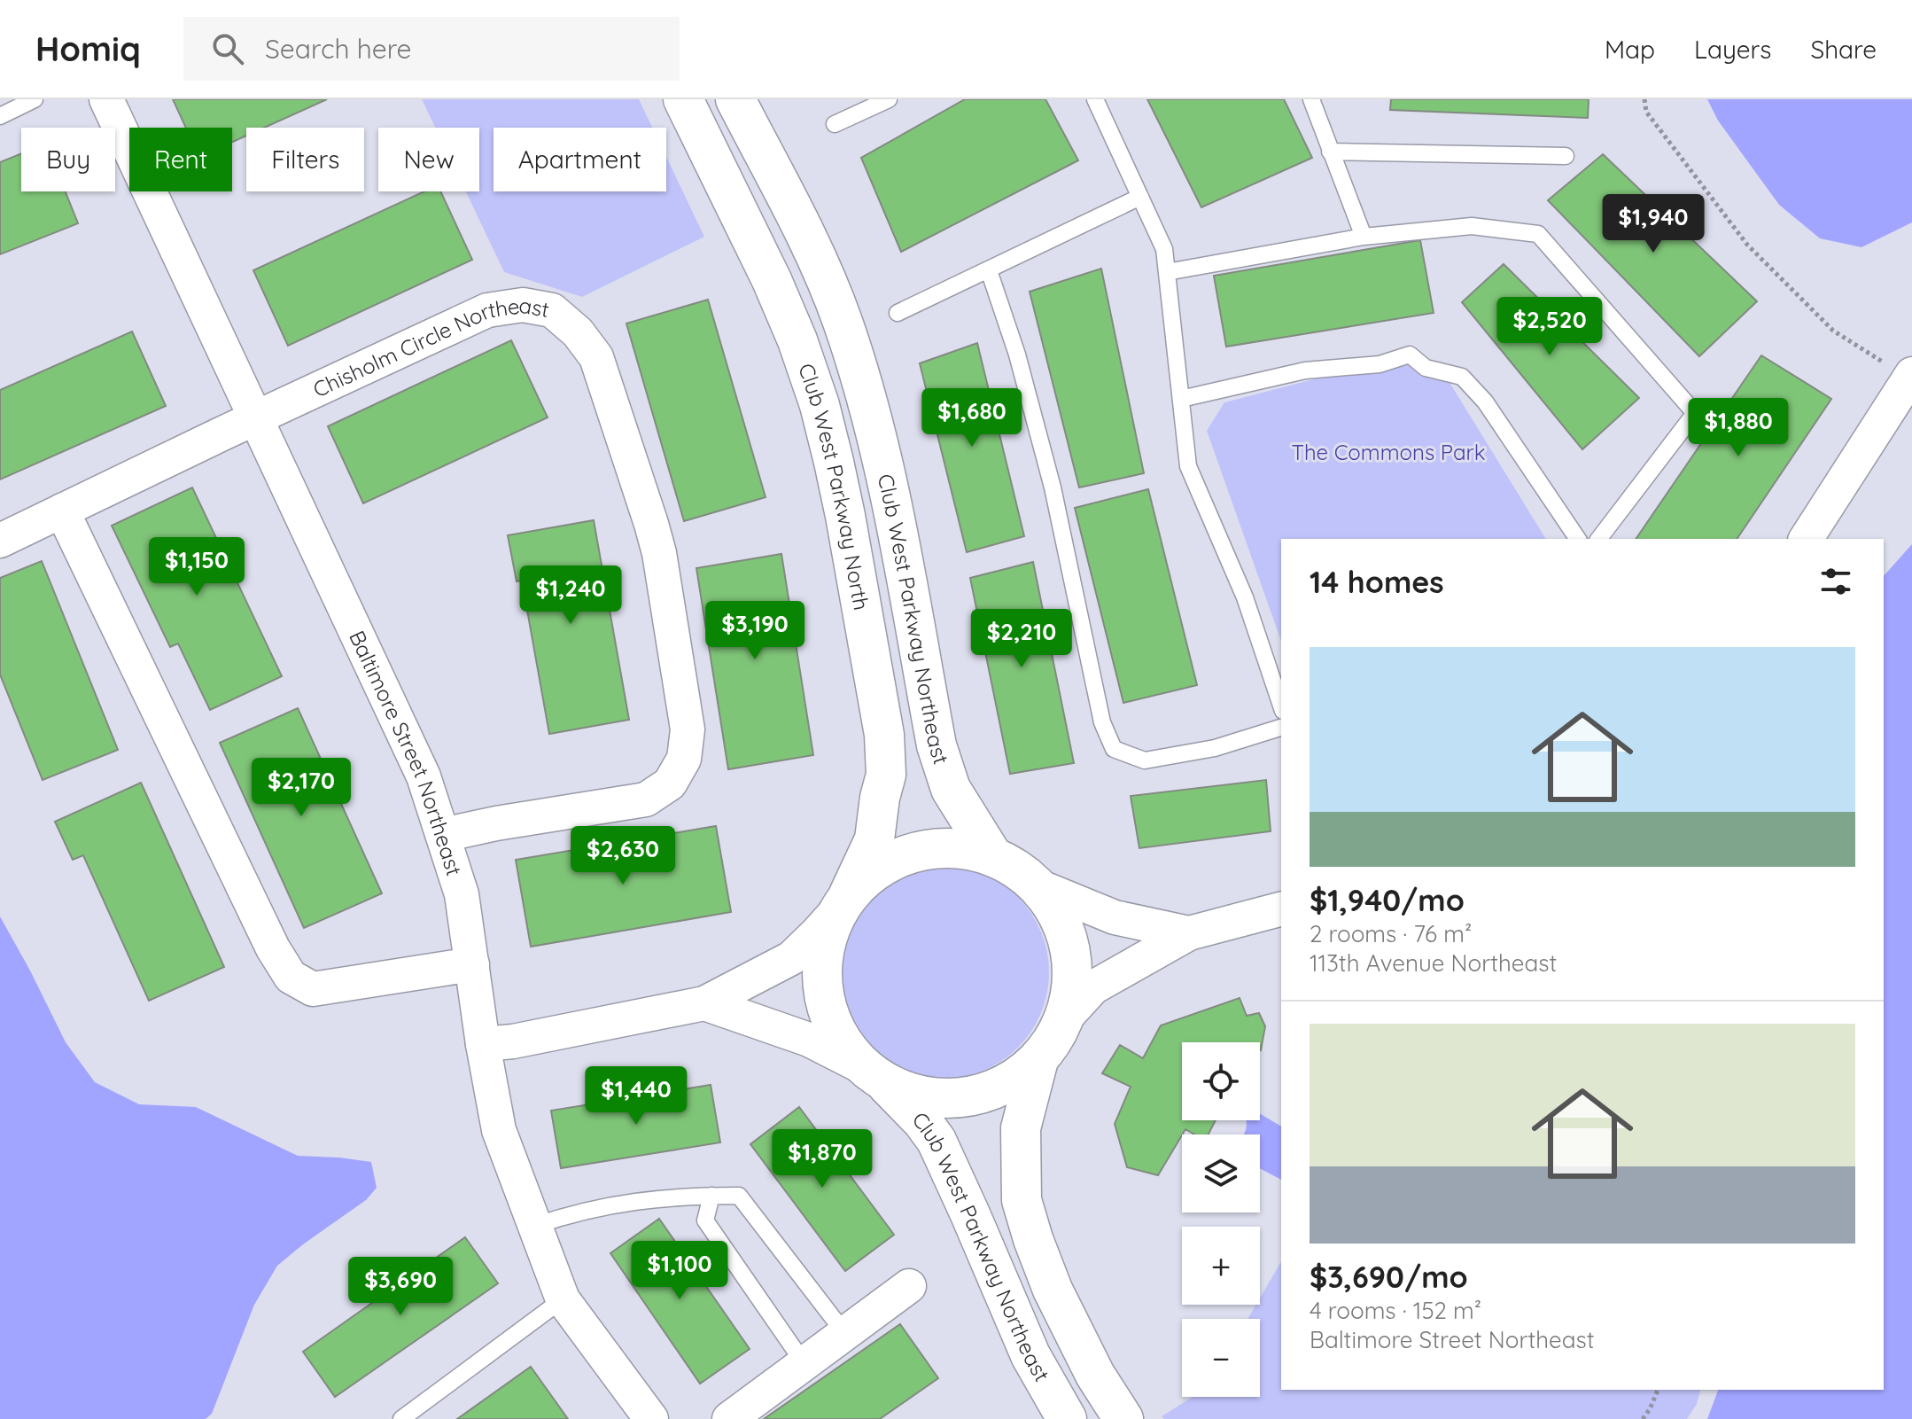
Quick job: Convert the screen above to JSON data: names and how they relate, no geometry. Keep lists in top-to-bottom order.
{
  "streets": {
    "street": [
      "Chisholm Circle Northeast",
      "Club West Parkway North",
      "Club West Parkway Northeast",
      "Baltimore Street Northeast"
    ]
  },
  "crossings": [
    ["Chisholm Circle Northeast", "Baltimore Street Northeast"],
    ["Club West Parkway North", "Club West Parkway Northeast"]
  ],
  "parks": ["The Commons Park"],
  "page": {
    "header": "Homiq",
    "search": "Search here",
    "nav": ["Map", "Layers", "Share"],
    "chip": [
      "Buy",
      "Rent",
      "Filters",
      "New",
      "Apartment"
    ],
    "price": [
      "$1,940",
      "$2,520",
      "$1,680",
      "$1,880",
      "$1,150",
      "$1,240",
      "$3,190",
      "$2,210",
      "$2,170",
      "$2,630",
      "$1,440",
      "$1,870",
      "$1,100",
      "$3,690"
    ],
    "heading": "14 homes",
    "list": [
      {
        "name": "$1,940/mo",
        "note": "2 rooms · 76 m² · 113th Avenue Northeast"
      },
      {
        "name": "$3,690/mo",
        "note": "4 rooms · 152 m² · Baltimore Street Northeast"
      }
    ],
    "map_buttons": ["+", "−"]
  }
}
